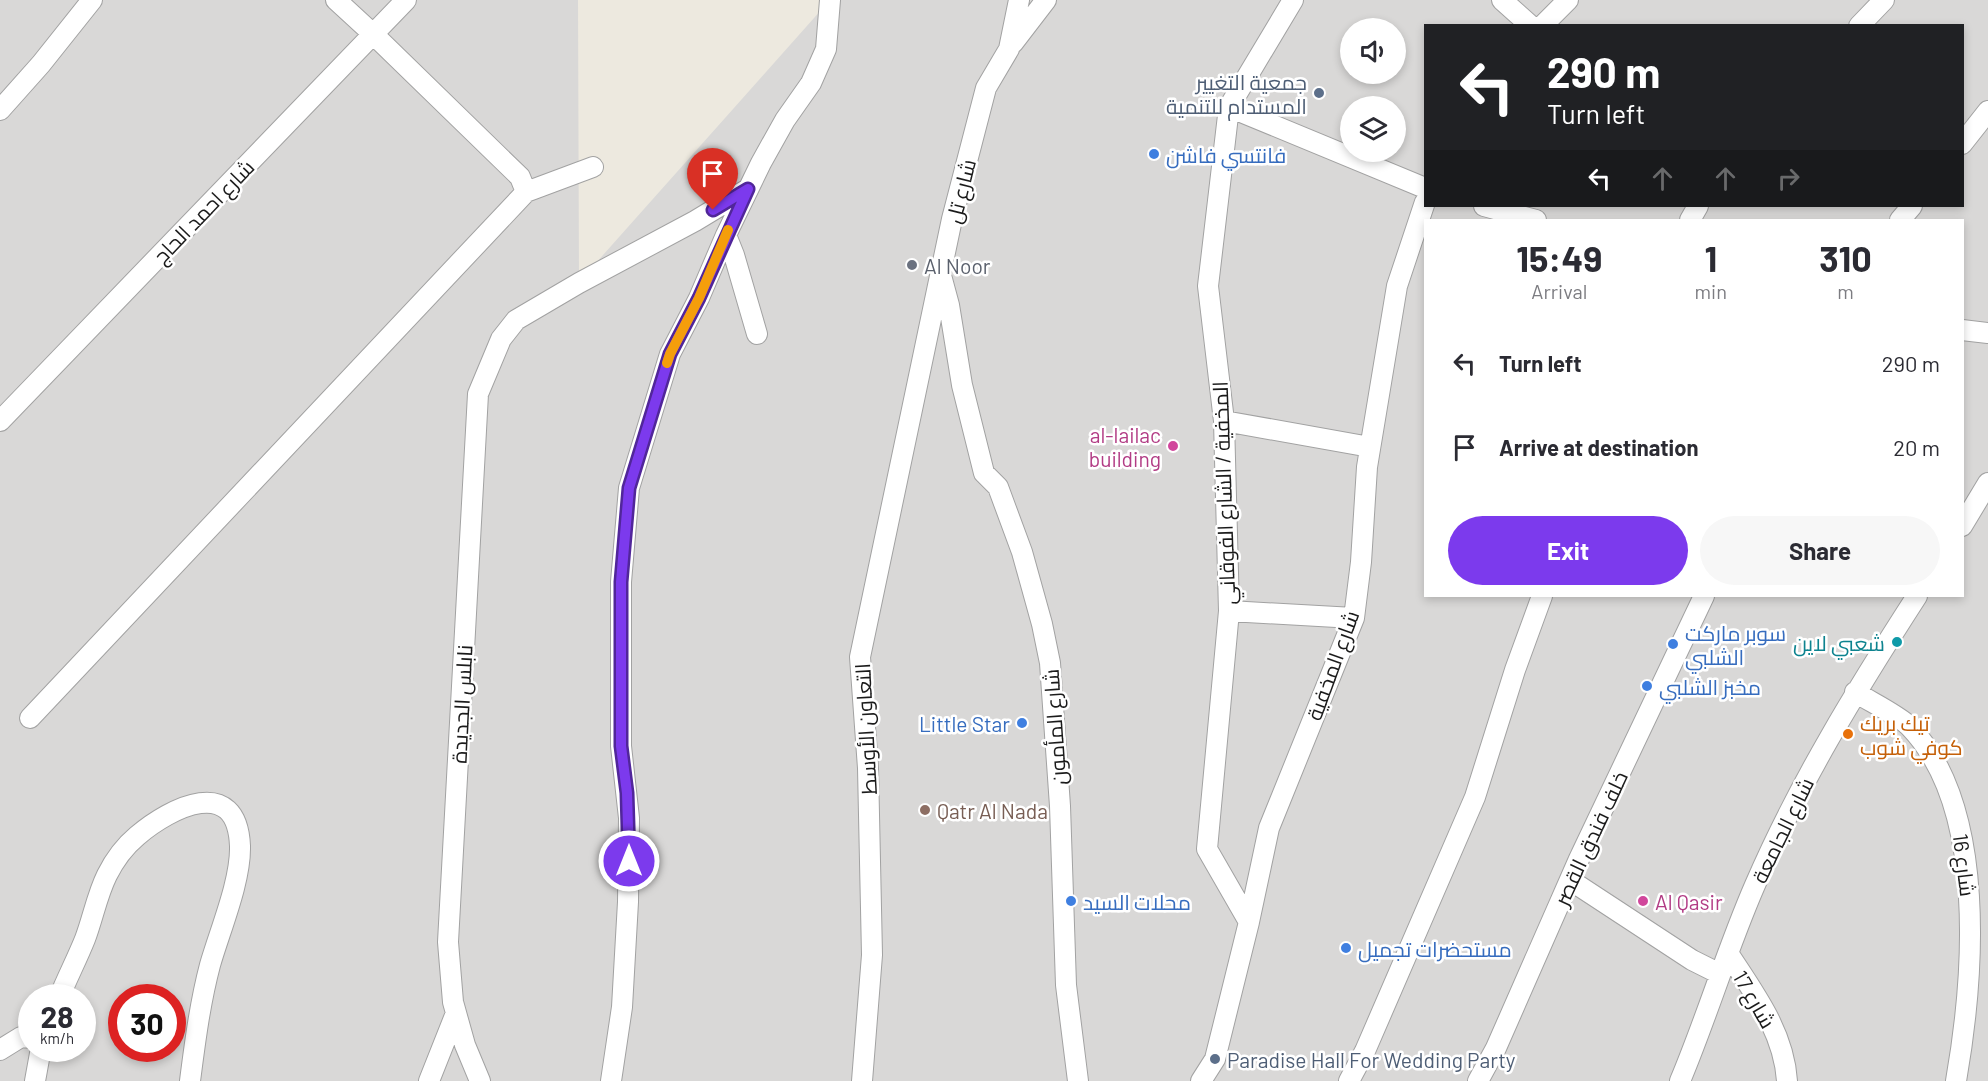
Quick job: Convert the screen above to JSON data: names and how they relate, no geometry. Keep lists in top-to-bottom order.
{
  "streets": {
    "street": [
      "شارع تل",
      "شارع احمد الحاج",
      "المخفية / الشارع الفوقاني",
      "شارع المخفية",
      "نابلس الجديدة",
      "شارع المأمون",
      "التعاون الأوسط",
      "شارع الجامعة",
      "خلف فندق القصر",
      "شارع 16",
      "شارع 17"
    ]
  },
  "crossings": [
    ["شارع تل", "شارع المأمون"],
    ["شارع تل", "التعاون الأوسط"],
    ["المخفية / الشارع الفوقاني", "شارع المخفية"],
    ["شارع الجامعة", "شارع 16"],
    ["شارع الجامعة", "شارع 17"]
  ],
  "places": [
    "جمعية التغيير المستدام للتنمية",
    "فانتسي فاشن",
    "Al Noor",
    "al-lailac building",
    "شعبي لاين",
    "سوبر ماركت الشلبي",
    "مخبز الشلبي",
    "Little Star",
    "تيك بريك كوفي شوب",
    "Qatr Al Nada",
    "محلات السيد",
    "Al Qasir",
    "مستحضرات تجميل",
    "Paradise Hall For Wedding Party"
  ],
  "page": {
    "turn": ["290 m", "Turn left"],
    "eta": [
      "15:49",
      "Arrival",
      "1",
      "min",
      "310",
      "m"
    ],
    "list": [
      {
        "name": "Turn left",
        "value": "290 m"
      },
      {
        "name": "Arrive at destination",
        "value": "20 m"
      }
    ],
    "buttons": ["Exit", "Share"],
    "speed": "28 km/h",
    "limit": "30"
  }
}
